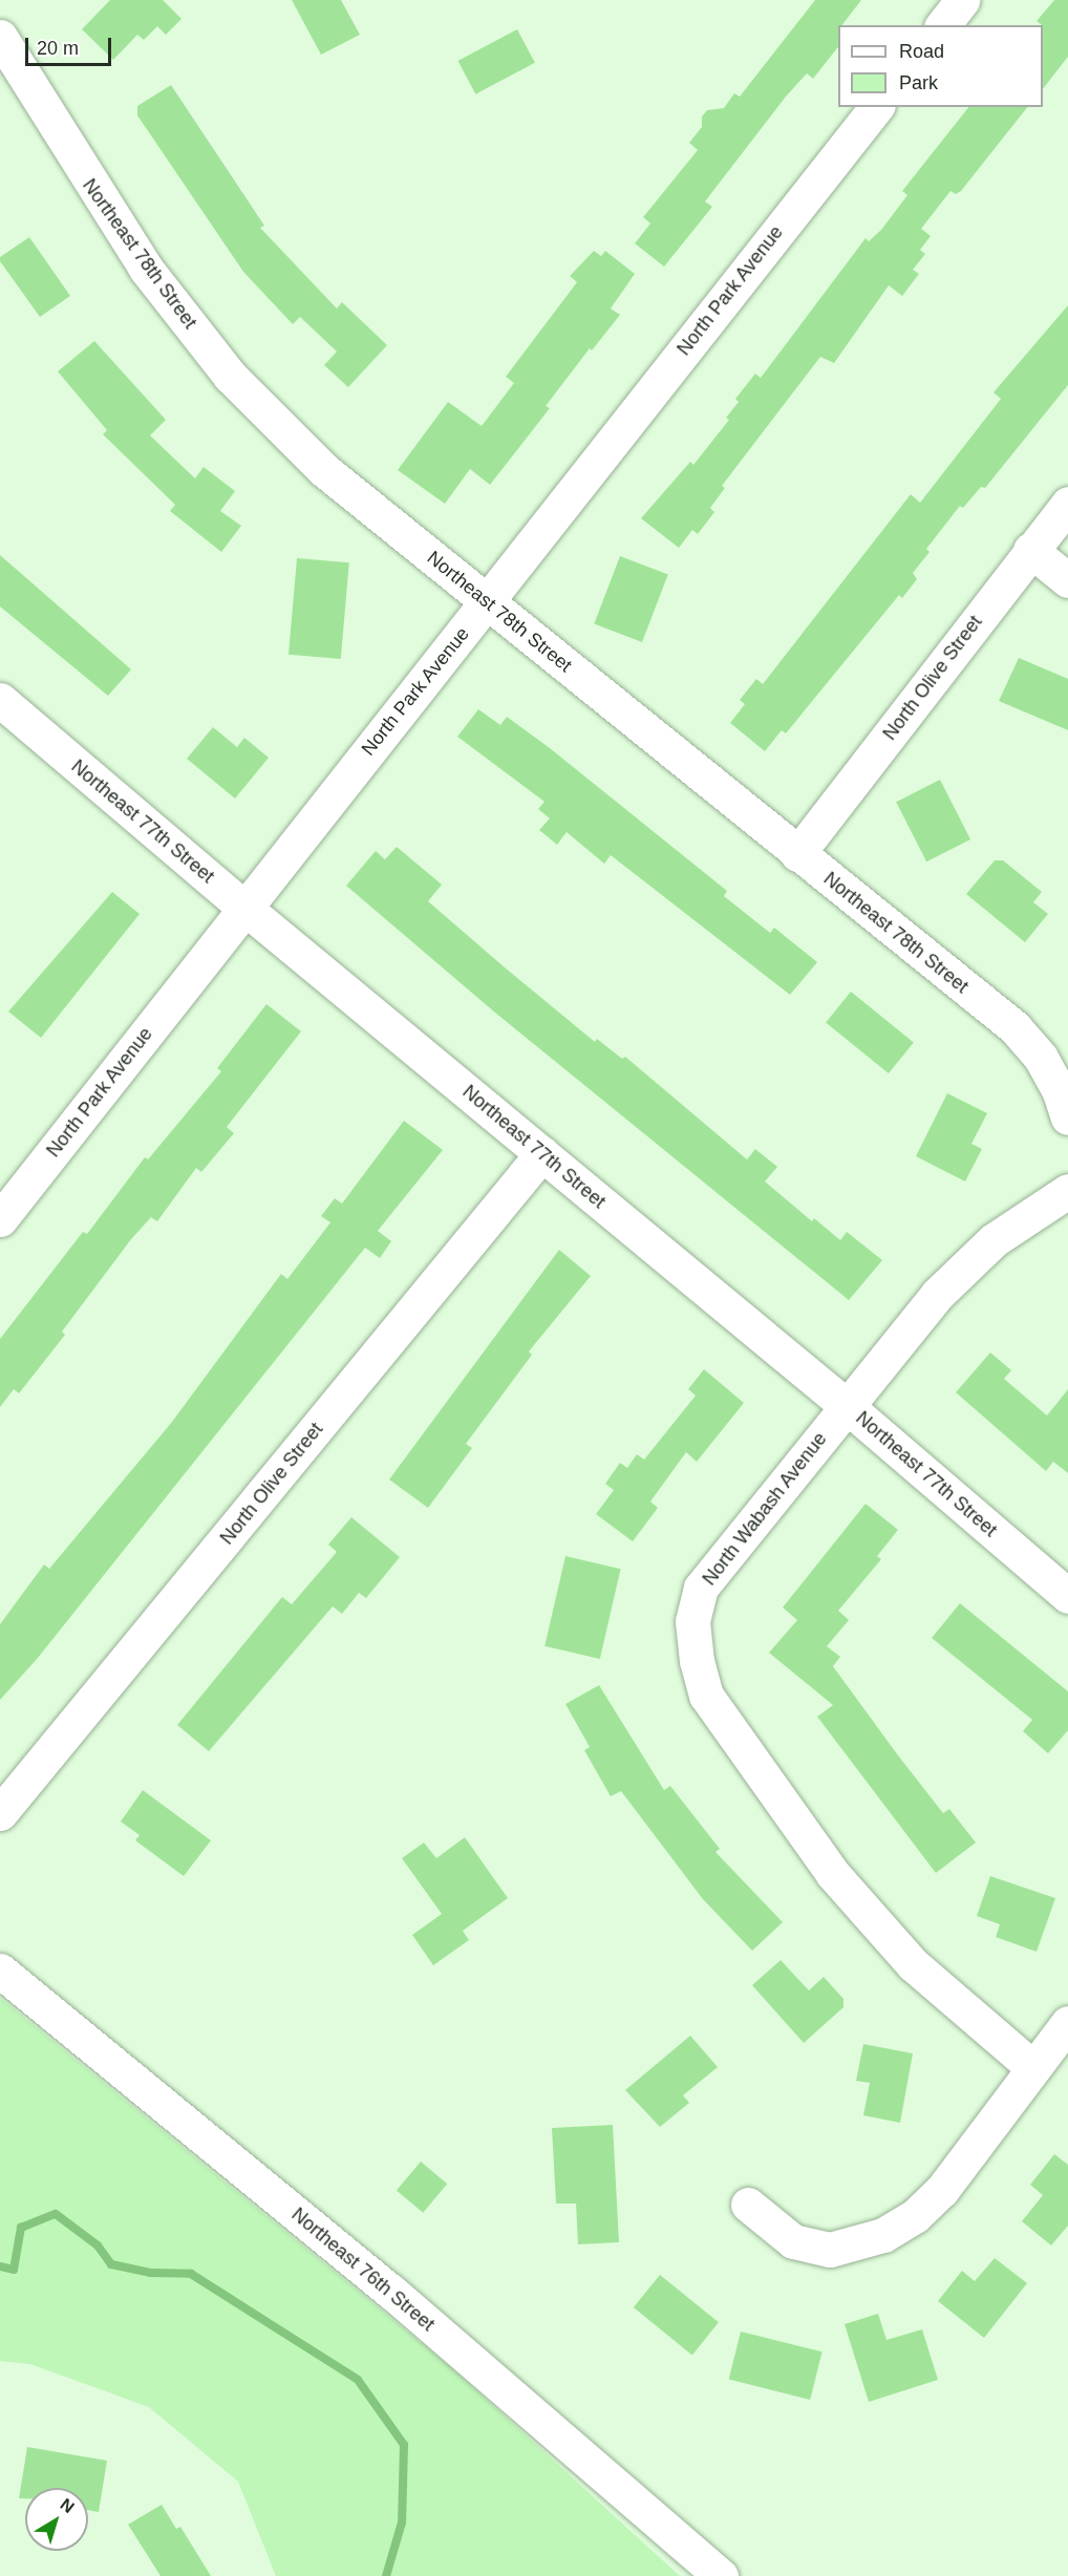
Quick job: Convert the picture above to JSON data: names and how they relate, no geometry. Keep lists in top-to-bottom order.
{
  "streets": {
    "street": [
      "Northeast 78th Street",
      "North Park Avenue",
      "North Olive Street",
      "Northeast 77th Street",
      "North Wabash Avenue",
      "Northeast 76th Street"
    ]
  },
  "crossings": [
    ["Northeast 78th Street", "North Park Avenue"],
    ["Northeast 78th Street", "North Olive Street"],
    ["North Park Avenue", "Northeast 77th Street"],
    ["North Olive Street", "Northeast 77th Street"],
    ["Northeast 77th Street", "North Wabash Avenue"]
  ],
  "legend": ["Road", "Park"],
  "scale_bar": "20 m",
  "north": "top right"
}
